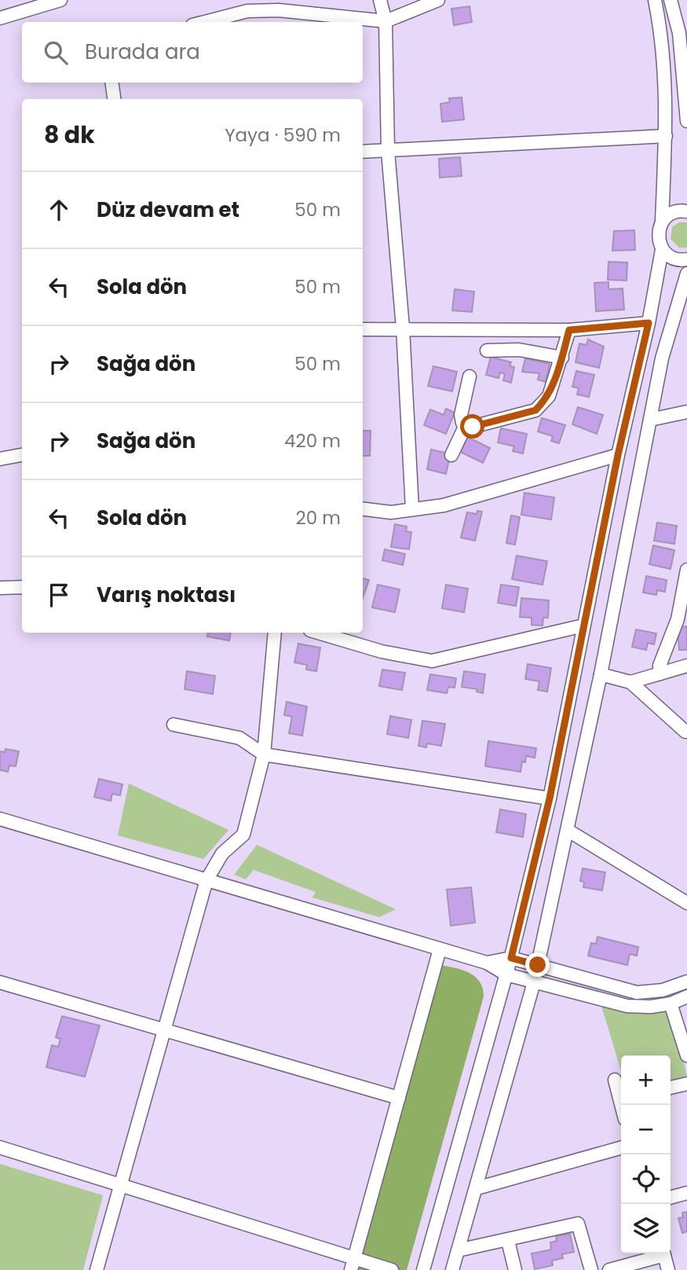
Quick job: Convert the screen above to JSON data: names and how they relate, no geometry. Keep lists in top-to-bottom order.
{
  "page": {
    "search": "Burada ara",
    "heading": ["8 dk", "Yaya · 590 m"],
    "list": [
      ["Düz devam et", "50 m"],
      ["Sola dön", "50 m"],
      ["Sağa dön", "50 m"],
      ["Sağa dön", "420 m"],
      ["Sola dön", "20 m"],
      "Varış noktası"
    ],
    "map_buttons": ["+", "−"]
  }
}
